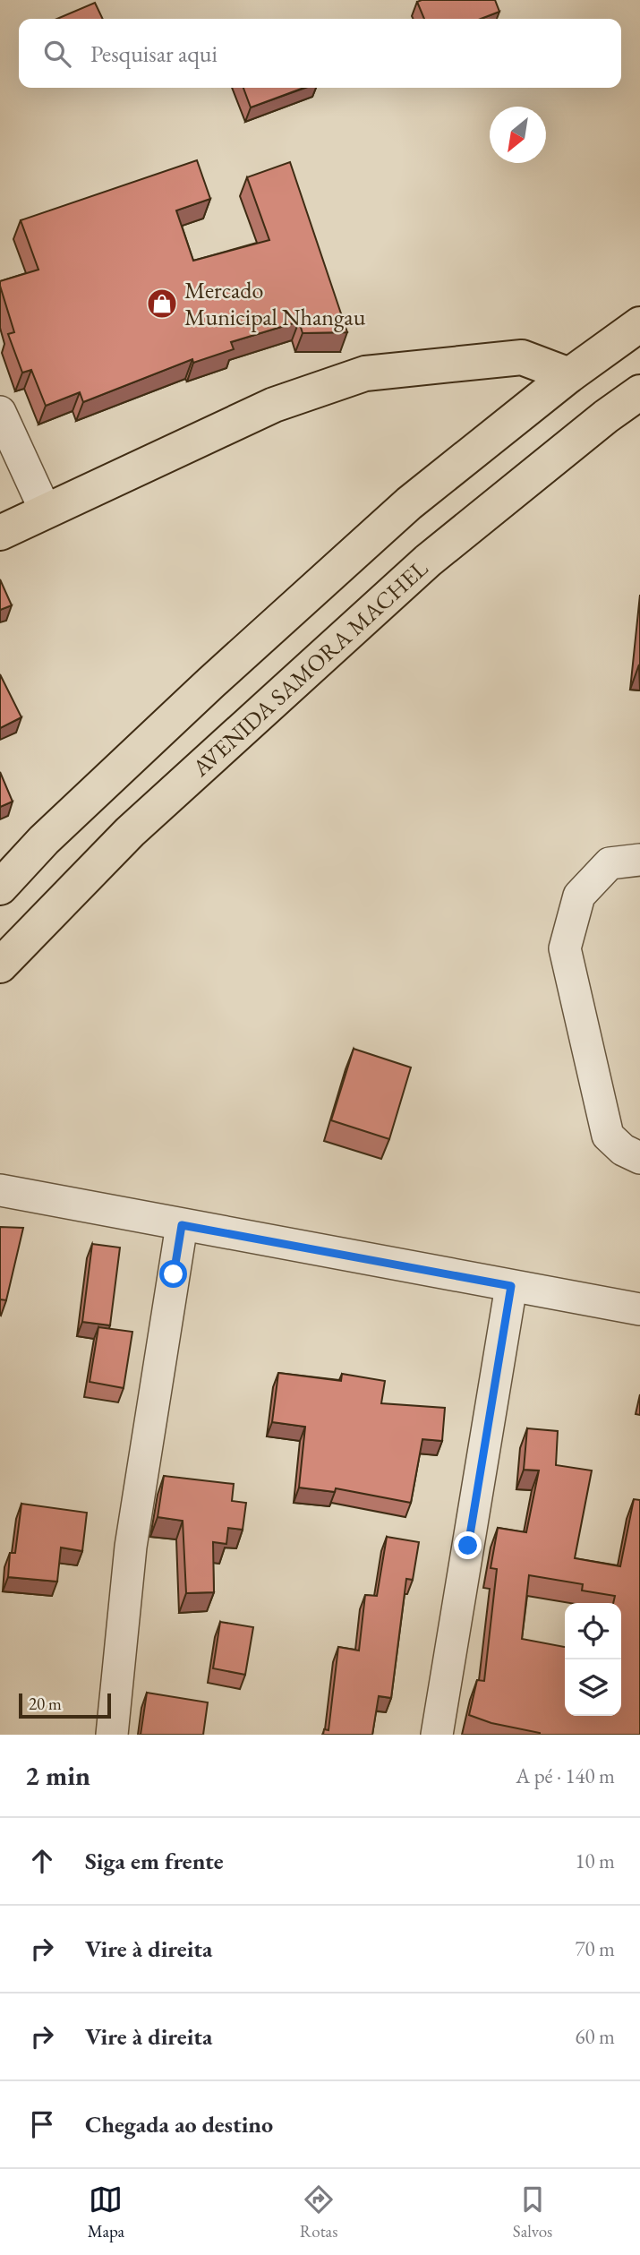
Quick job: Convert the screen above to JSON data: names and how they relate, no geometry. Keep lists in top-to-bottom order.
{
  "streets": {
    "main road": ["AVENIDA SAMORA MACHEL"]
  },
  "places": {
    "shop": ["Mercado Municipal Nhangau"]
  },
  "scale_bar": "20 m",
  "north": "bottom left",
  "page": {
    "search": "Pesquisar aqui",
    "scale": "20 m",
    "heading": ["2 min", "A pé · 140 m"],
    "list": [
      ["Siga em frente", "10 m"],
      ["Vire à direita", "70 m"],
      ["Vire à direita", "60 m"],
      "Chegada ao destino"
    ],
    "nav": ["Mapa", "Rotas", "Salvos"]
  }
}
